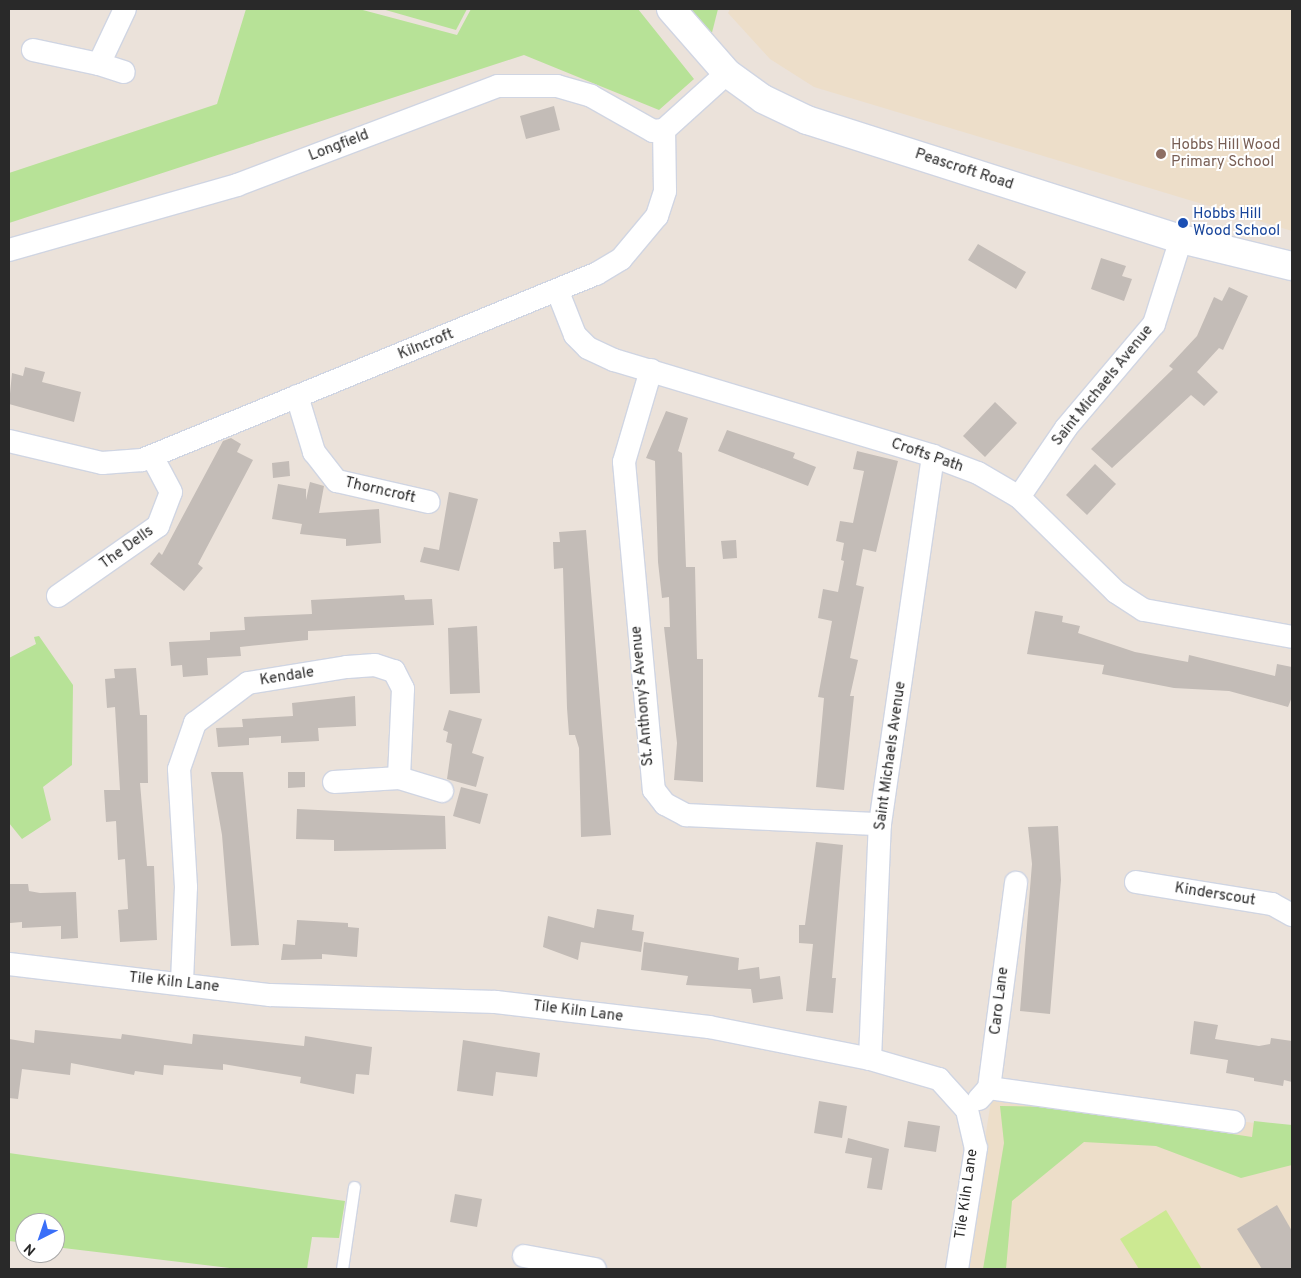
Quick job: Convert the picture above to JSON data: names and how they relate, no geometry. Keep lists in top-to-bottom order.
{
  "streets": {
    "street": [
      "Longfield",
      "Peascroft Road",
      "Kilncroft",
      "Saint Michaels Avenue",
      "Crofts Path",
      "Thorncroft",
      "The Dells",
      "Kendale",
      "St. Anthony's Avenue",
      "Kinderscout",
      "Tile Kiln Lane",
      "Caro Lane"
    ]
  },
  "crossings": [
    ["Longfield", "Kilncroft"],
    ["Peascroft Road", "Saint Michaels Avenue"],
    ["Kilncroft", "Crofts Path"],
    ["Kilncroft", "Thorncroft"],
    ["Kilncroft", "The Dells"],
    ["Saint Michaels Avenue", "Crofts Path"],
    ["Saint Michaels Avenue", "St. Anthony's Avenue"],
    ["Saint Michaels Avenue", "Tile Kiln Lane"],
    ["Crofts Path", "St. Anthony's Avenue"],
    ["Kendale", "Tile Kiln Lane"]
  ],
  "places": ["Hobbs Hill Wood Primary School", "Hobbs Hill Wood School"],
  "north": "bottom left"
}
